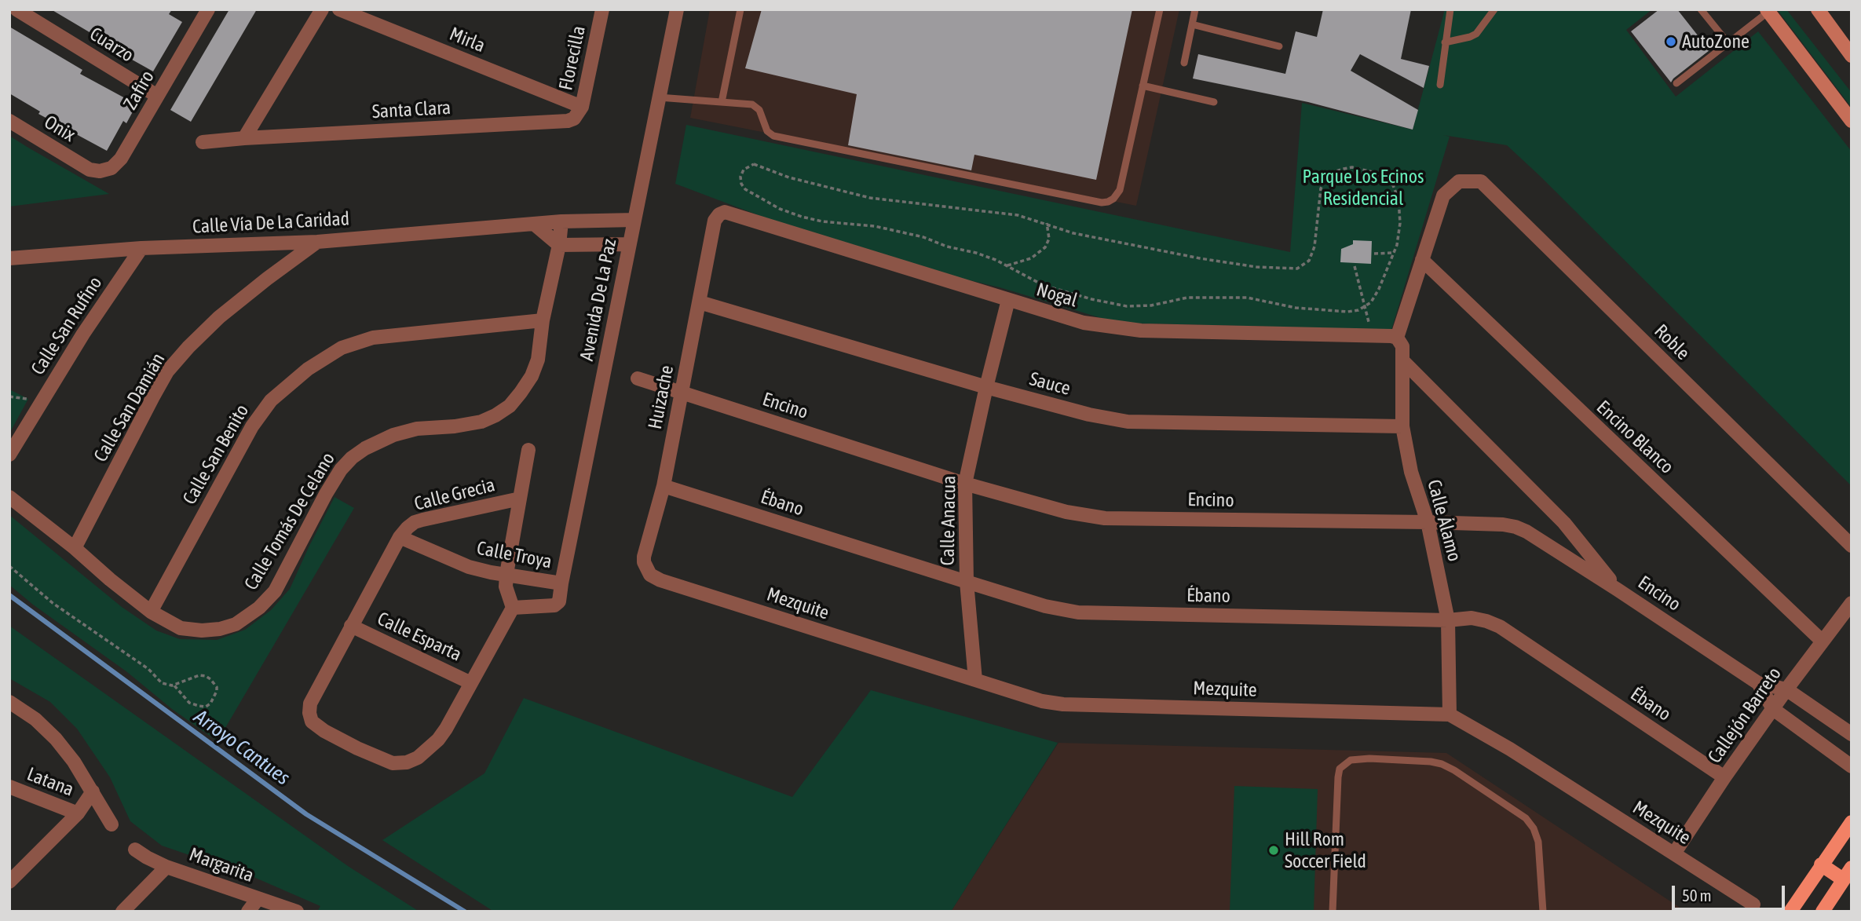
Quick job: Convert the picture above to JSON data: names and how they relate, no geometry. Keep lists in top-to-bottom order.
{
  "streets": {
    "street": [
      "Mirla",
      "Cuarzo",
      "Florecilla",
      "Zafiro",
      "Santa Clara",
      "Onix",
      "Calle Vía De La Caridad",
      "Nogal",
      "Avenida De La Paz",
      "Calle San Rufino",
      "Roble",
      "Sauce",
      "Huizache",
      "Encino",
      "Calle San Damián",
      "Encino Blanco",
      "Calle San Benito",
      "Calle Grecia",
      "Ébano",
      "Calle Anacua",
      "Calle Álamo",
      "Calle Tomás De Celano",
      "Calle Troya",
      "Mezquite",
      "Calle Esparta",
      "Callejón Barreto",
      "Latana",
      "Margarita"
    ]
  },
  "crossings": [
    ["Mirla", "Florecilla"],
    ["Mirla", "Santa Clara"],
    ["Cuarzo", "Zafiro"],
    ["Florecilla", "Santa Clara"],
    ["Zafiro", "Onix"],
    ["Calle Vía De La Caridad", "Avenida De La Paz"],
    ["Calle Vía De La Caridad", "Calle San Rufino"],
    ["Calle Vía De La Caridad", "Calle San Damián"],
    ["Calle Vía De La Caridad", "Calle Tomás De Celano"],
    ["Nogal", "Huizache"],
    ["Nogal", "Calle Anacua"],
    ["Nogal", "Calle Álamo"],
    ["Avenida De La Paz", "Calle Troya"],
    ["Roble", "Encino Blanco"],
    ["Sauce", "Huizache"],
    ["Sauce", "Calle Anacua"],
    ["Sauce", "Calle Álamo"],
    ["Huizache", "Encino"],
    ["Huizache", "Ébano"],
    ["Huizache", "Mezquite"],
    ["Encino", "Calle Anacua"],
    ["Encino", "Calle Álamo"],
    ["Encino", "Callejón Barreto"],
    ["Calle San Damián", "Calle Tomás De Celano"],
    ["Encino Blanco", "Callejón Barreto"],
    ["Calle San Benito", "Calle Tomás De Celano"],
    ["Calle Grecia", "Calle Troya"],
    ["Calle Grecia", "Calle Esparta"],
    ["Ébano", "Calle Anacua"],
    ["Ébano", "Calle Álamo"],
    ["Ébano", "Callejón Barreto"],
    ["Calle Anacua", "Mezquite"],
    ["Calle Álamo", "Mezquite"],
    ["Mezquite", "Callejón Barreto"]
  ],
  "water": ["Arroyo Cantues"],
  "parks": ["Parque Los Ecinos Residencial"],
  "places": ["AutoZone", "Hill Rom Soccer Field"],
  "scale_bar": "50 m"
}
